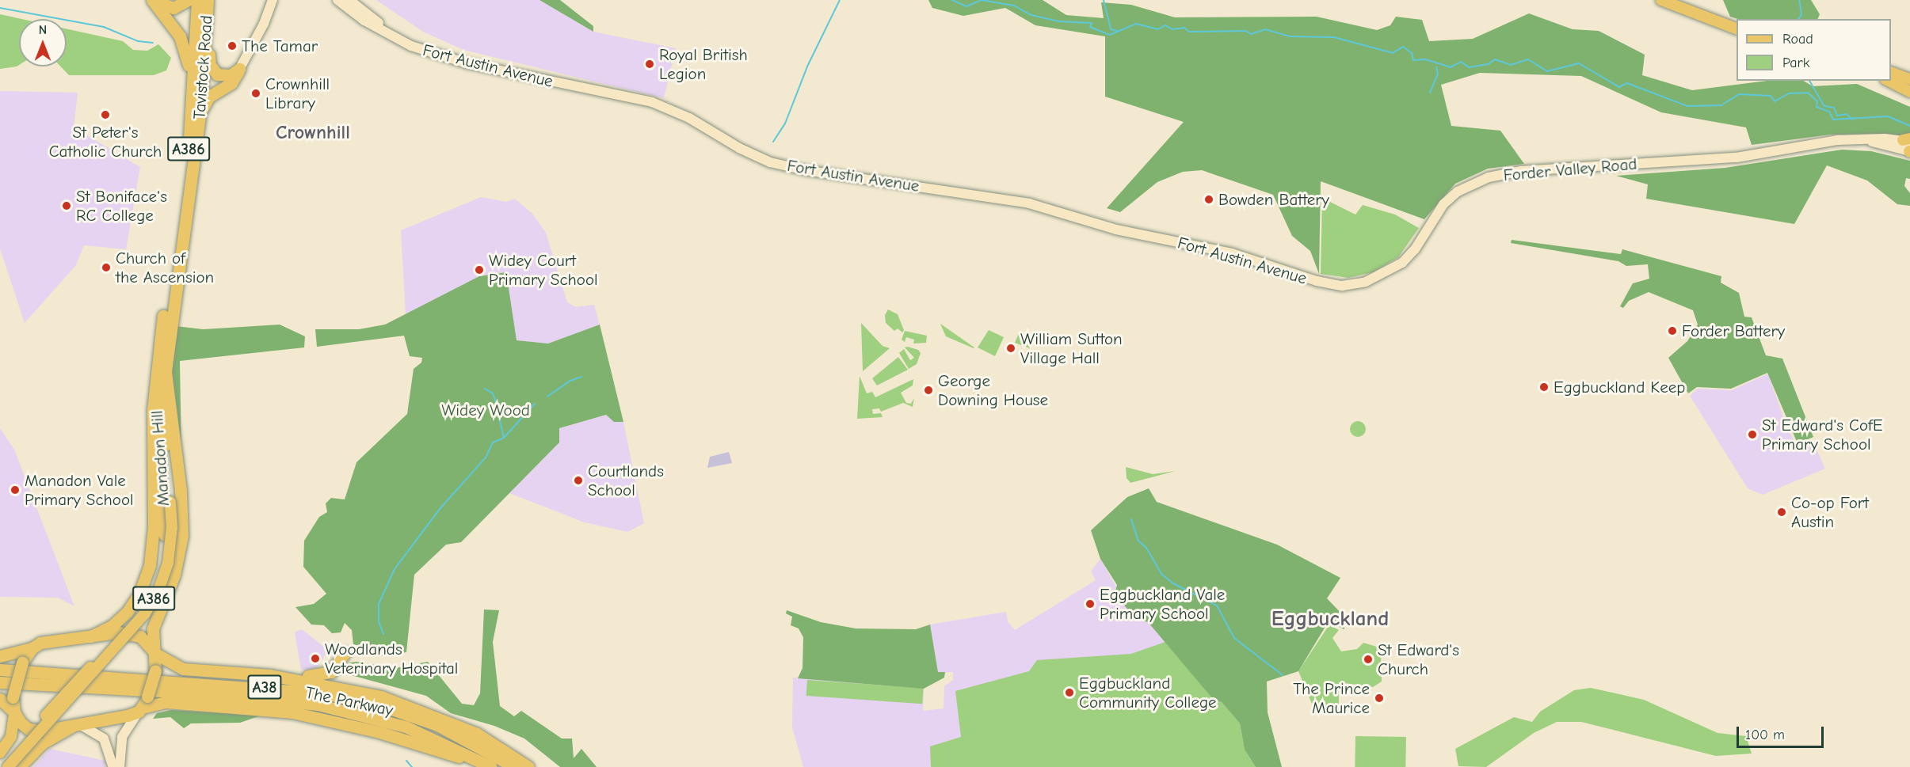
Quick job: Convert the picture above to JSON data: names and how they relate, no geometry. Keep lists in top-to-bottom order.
{
  "streets": {
    "highway": [
      "Tavistock Road",
      "A386",
      "Manadon Hill",
      "A38",
      "The Parkway"
    ],
    "main road": ["Fort Austin Avenue", "Forder Valley Road"]
  },
  "crossings": [
    ["Fort Austin Avenue", "Forder Valley Road"],
    ["Tavistock Road", "Manadon Hill"],
    ["A386", "Manadon Hill"]
  ],
  "districts": ["Crownhill", "Eggbuckland"],
  "parks": ["Widey Wood"],
  "places": [
    "The Tamar",
    "Royal British Legion",
    "Crownhill Library",
    "St Peter's Catholic Church",
    "Bowden Battery",
    "St Boniface's RC College",
    "Church of the Ascension",
    "Widey Court Primary School",
    "Forder Battery",
    "William Sutton Village Hall",
    "Eggbuckland Keep",
    "George Downing House",
    "St Edward's CofE Primary School",
    "Courtlands School",
    "Manadon Vale Primary School",
    "Co-op Fort Austin",
    "Eggbuckland Vale Primary School",
    "Woodlands Veterinary Hospital",
    "St Edward's Church",
    "Eggbuckland Community College",
    "The Prince Maurice"
  ],
  "legend": ["Road", "Park"],
  "scale_bar": "100 m",
  "north": "top"
}
